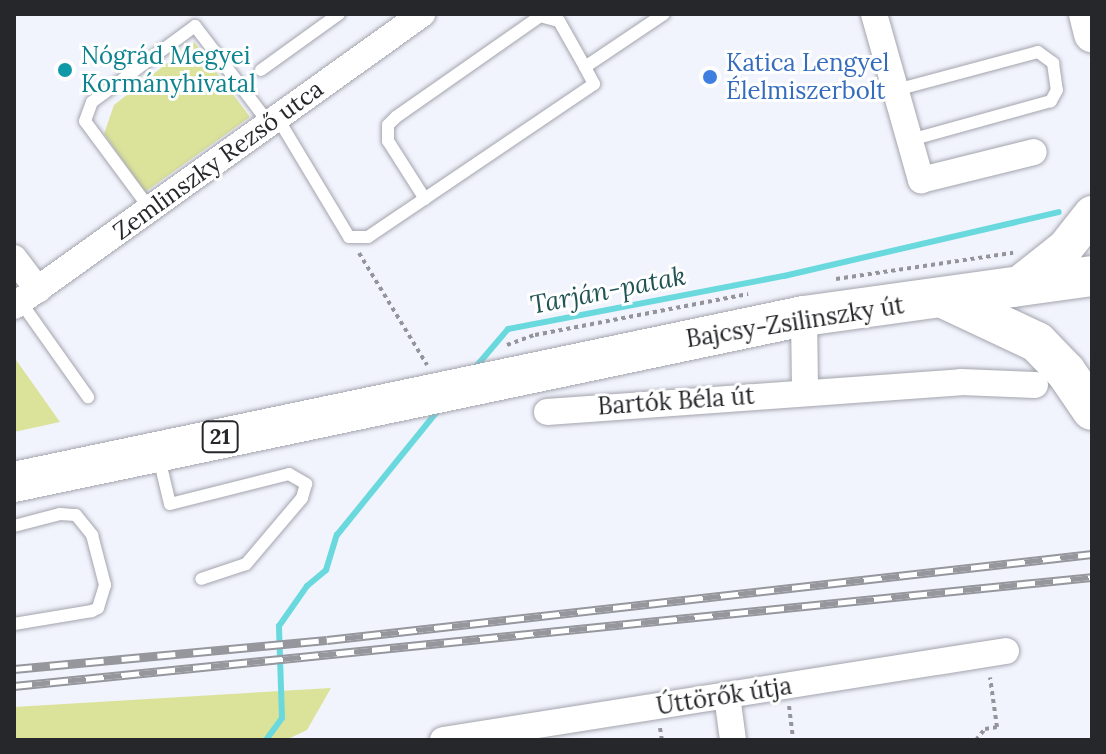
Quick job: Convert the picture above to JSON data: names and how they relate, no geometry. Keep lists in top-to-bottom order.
{
  "streets": {
    "main road": ["Bajcsy-Zsilinszky út", "21"],
    "street": ["Zemlinszky Rezső utca", "Bartók Béla út", "Úttörők útja"]
  },
  "crossings": [
    ["Bajcsy-Zsilinszky út", "21"]
  ],
  "water": ["Tarján-patak"],
  "places": ["Nógrád Megyei Kormányhivatal", "Katica Lengyel Élelmiszerbolt"]
}
